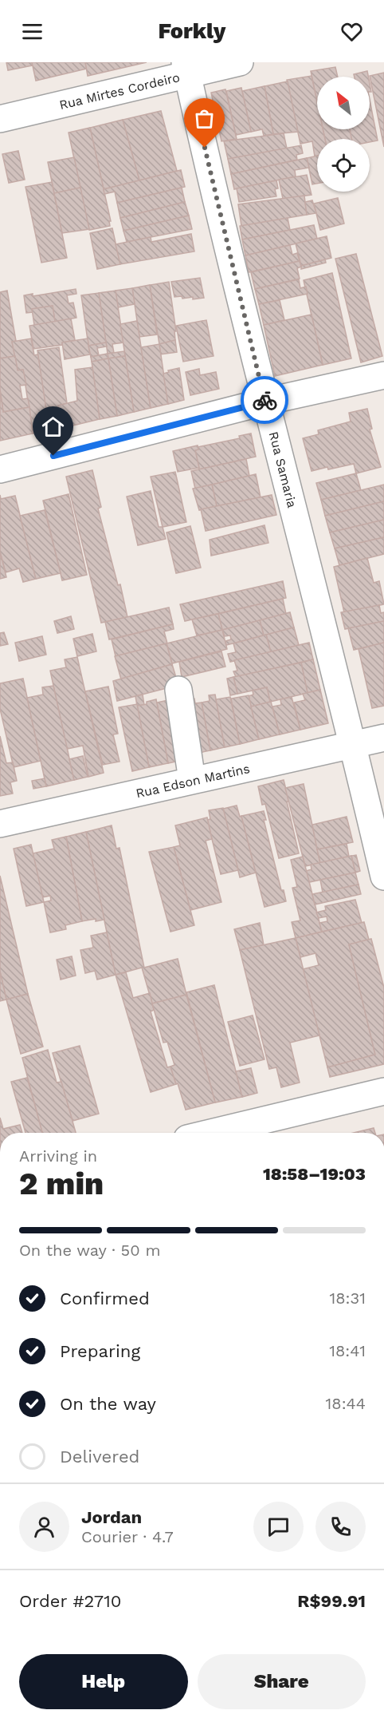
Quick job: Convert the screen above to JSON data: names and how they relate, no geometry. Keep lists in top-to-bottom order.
{
  "streets": {
    "street": ["Rua Mirtes Cordeiro", "Rua Samaria", "Rua Edson Martins"]
  },
  "crossings": [
    ["Rua Mirtes Cordeiro", "Rua Samaria"],
    ["Rua Samaria", "Rua Edson Martins"]
  ],
  "north": "top left",
  "page": {
    "header": "Forkly",
    "heading": ["2 min", "Arriving in", "18:58–19:03"],
    "panel": [
      "Jordan",
      "Courier · 4.7",
      "Order #2710",
      "R$99.91"
    ],
    "bar": "On the way · 50 m",
    "list": [
      ["Confirmed", "18:31"],
      ["Preparing", "18:41"],
      ["On the way", "18:44"],
      "Delivered"
    ],
    "buttons": ["Help", "Share"]
  }
}
